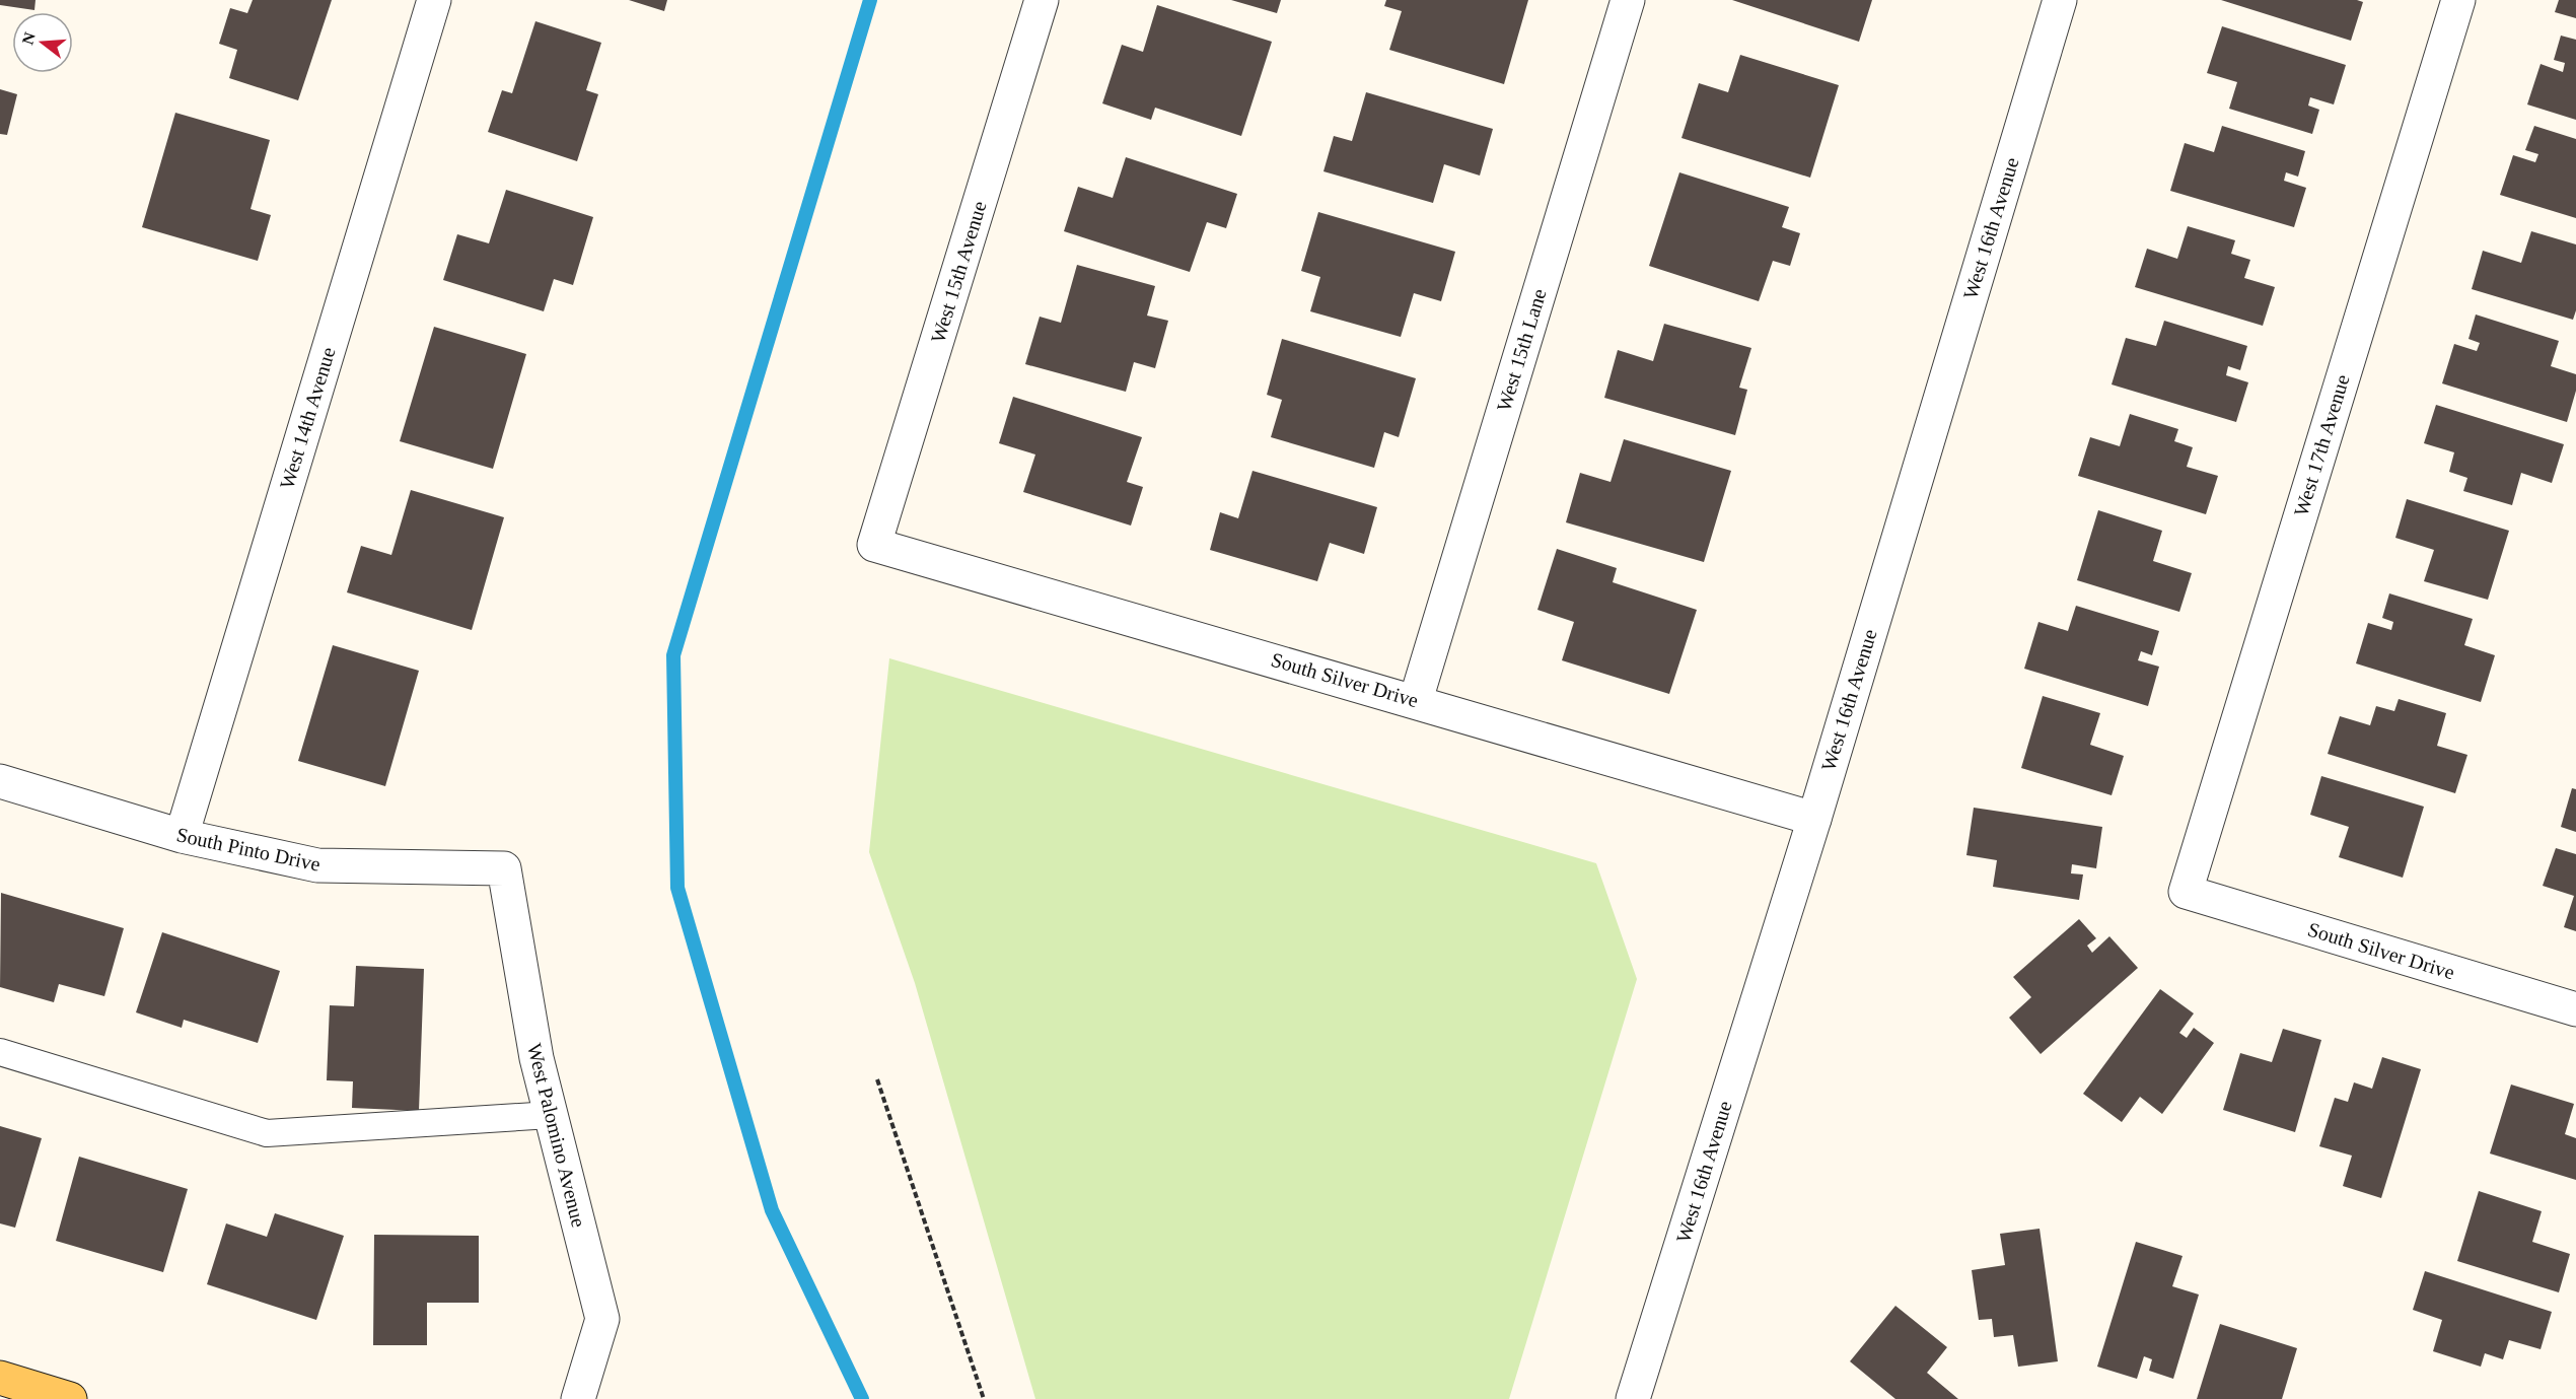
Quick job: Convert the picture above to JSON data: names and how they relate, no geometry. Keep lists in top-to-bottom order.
{
  "streets": {
    "street": [
      "West 16th Avenue",
      "West 15th Avenue",
      "West 15th Lane",
      "West 14th Avenue",
      "West 17th Avenue",
      "South Silver Drive",
      "South Pinto Drive",
      "West Palomino Avenue"
    ]
  },
  "crossings": [
    ["West 16th Avenue", "South Silver Drive"],
    ["West 15th Avenue", "South Silver Drive"],
    ["West 15th Lane", "South Silver Drive"],
    ["West 14th Avenue", "South Pinto Drive"],
    ["West 17th Avenue", "South Silver Drive"],
    ["South Pinto Drive", "West Palomino Avenue"]
  ],
  "north": "left"
}
